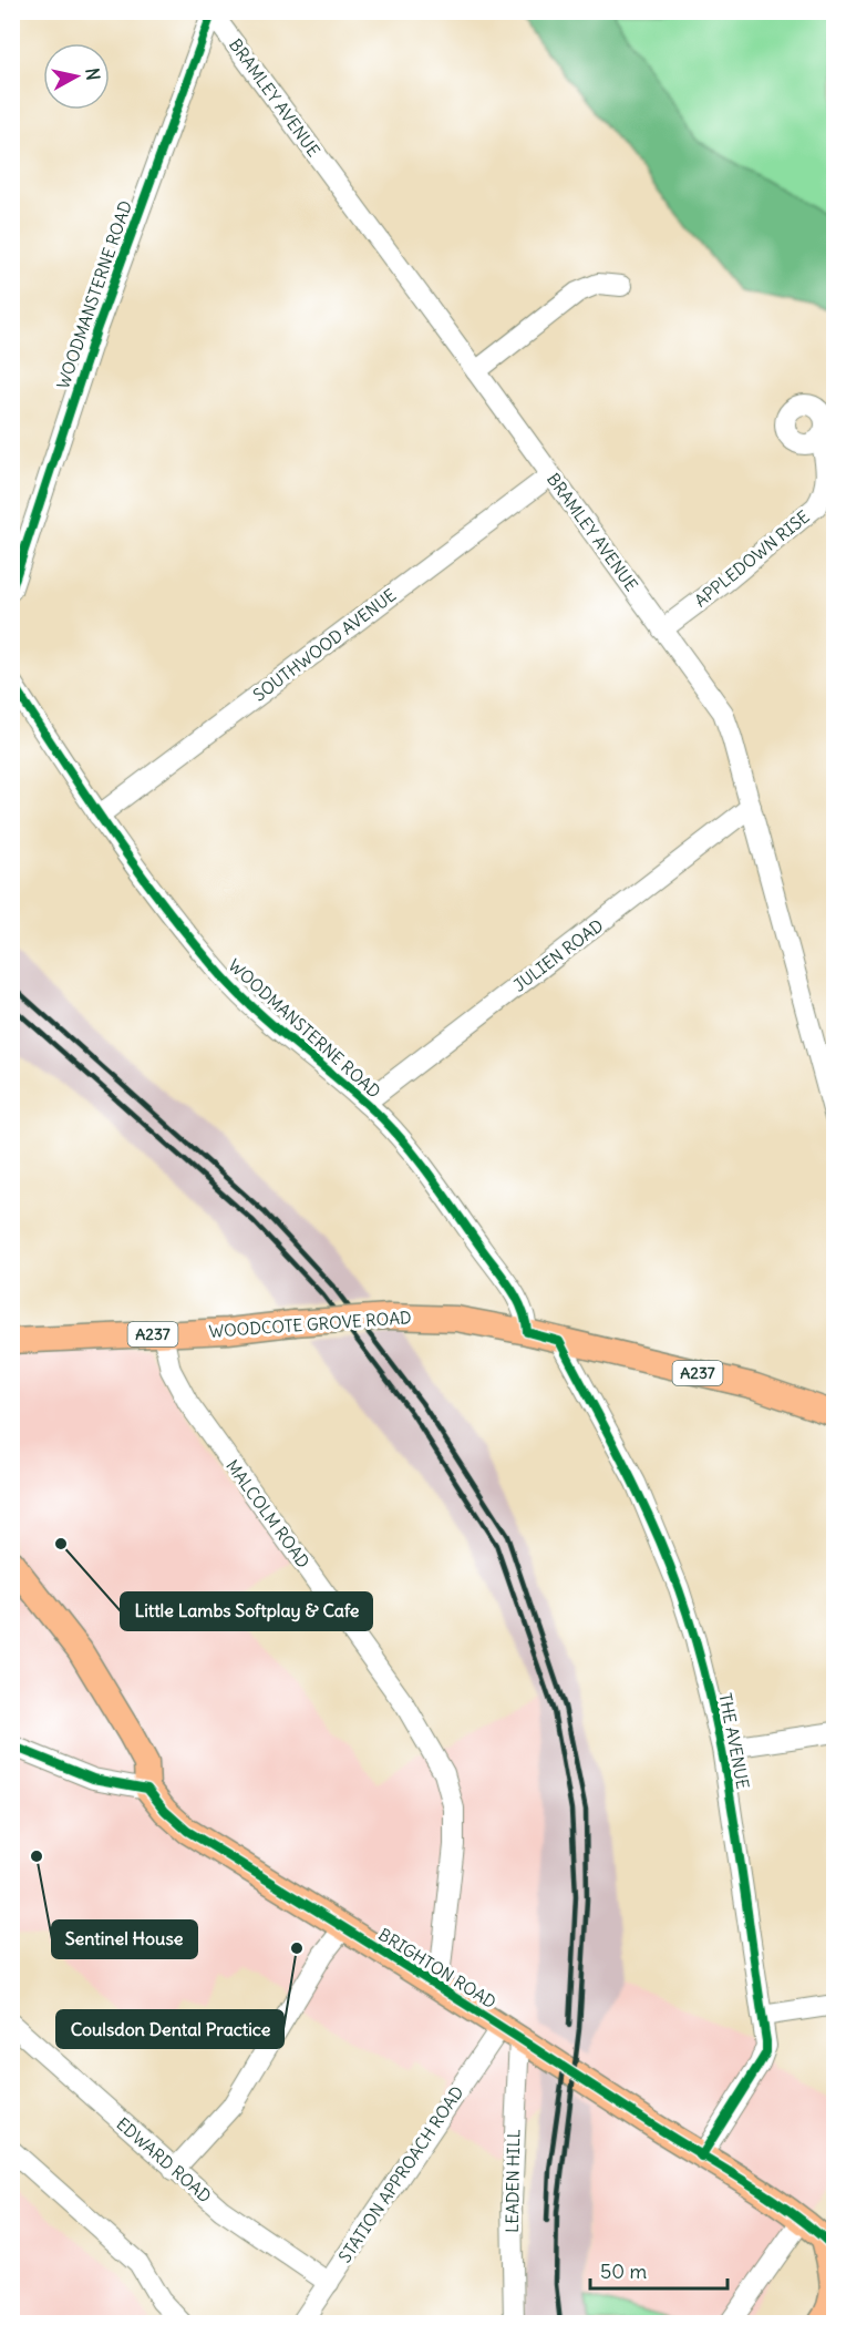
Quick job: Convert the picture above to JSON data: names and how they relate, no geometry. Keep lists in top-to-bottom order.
{
  "streets": {
    "main road": ["WOODCOTE GROVE ROAD", "A237", "BRIGHTON ROAD"],
    "street": [
      "BRAMLEY AVENUE",
      "WOODMANSTERNE ROAD",
      "APPLEDOWN RISE",
      "SOUTHWOOD AVENUE",
      "JULIEN ROAD",
      "MALCOLM ROAD",
      "THE AVENUE",
      "EDWARD ROAD",
      "STATION APPROACH ROAD",
      "LEADEN HILL"
    ]
  },
  "crossings": [
    ["BRAMLEY AVENUE", "WOODMANSTERNE ROAD"],
    ["BRAMLEY AVENUE", "APPLEDOWN RISE"],
    ["BRAMLEY AVENUE", "SOUTHWOOD AVENUE"],
    ["BRAMLEY AVENUE", "JULIEN ROAD"],
    ["WOODMANSTERNE ROAD", "SOUTHWOOD AVENUE"],
    ["WOODMANSTERNE ROAD", "JULIEN ROAD"],
    ["WOODMANSTERNE ROAD", "WOODCOTE GROVE ROAD"],
    ["WOODCOTE GROVE ROAD", "MALCOLM ROAD"],
    ["WOODCOTE GROVE ROAD", "THE AVENUE"],
    ["MALCOLM ROAD", "BRIGHTON ROAD"],
    ["THE AVENUE", "BRIGHTON ROAD"],
    ["BRIGHTON ROAD", "STATION APPROACH ROAD"],
    ["BRIGHTON ROAD", "LEADEN HILL"],
    ["EDWARD ROAD", "STATION APPROACH ROAD"],
    ["STATION APPROACH ROAD", "LEADEN HILL"]
  ],
  "places": ["Little Lambs Softplay & Cafe", "Sentinel House", "Coulsdon Dental Practice"],
  "scale_bar": "50 m",
  "north": "right"
}
